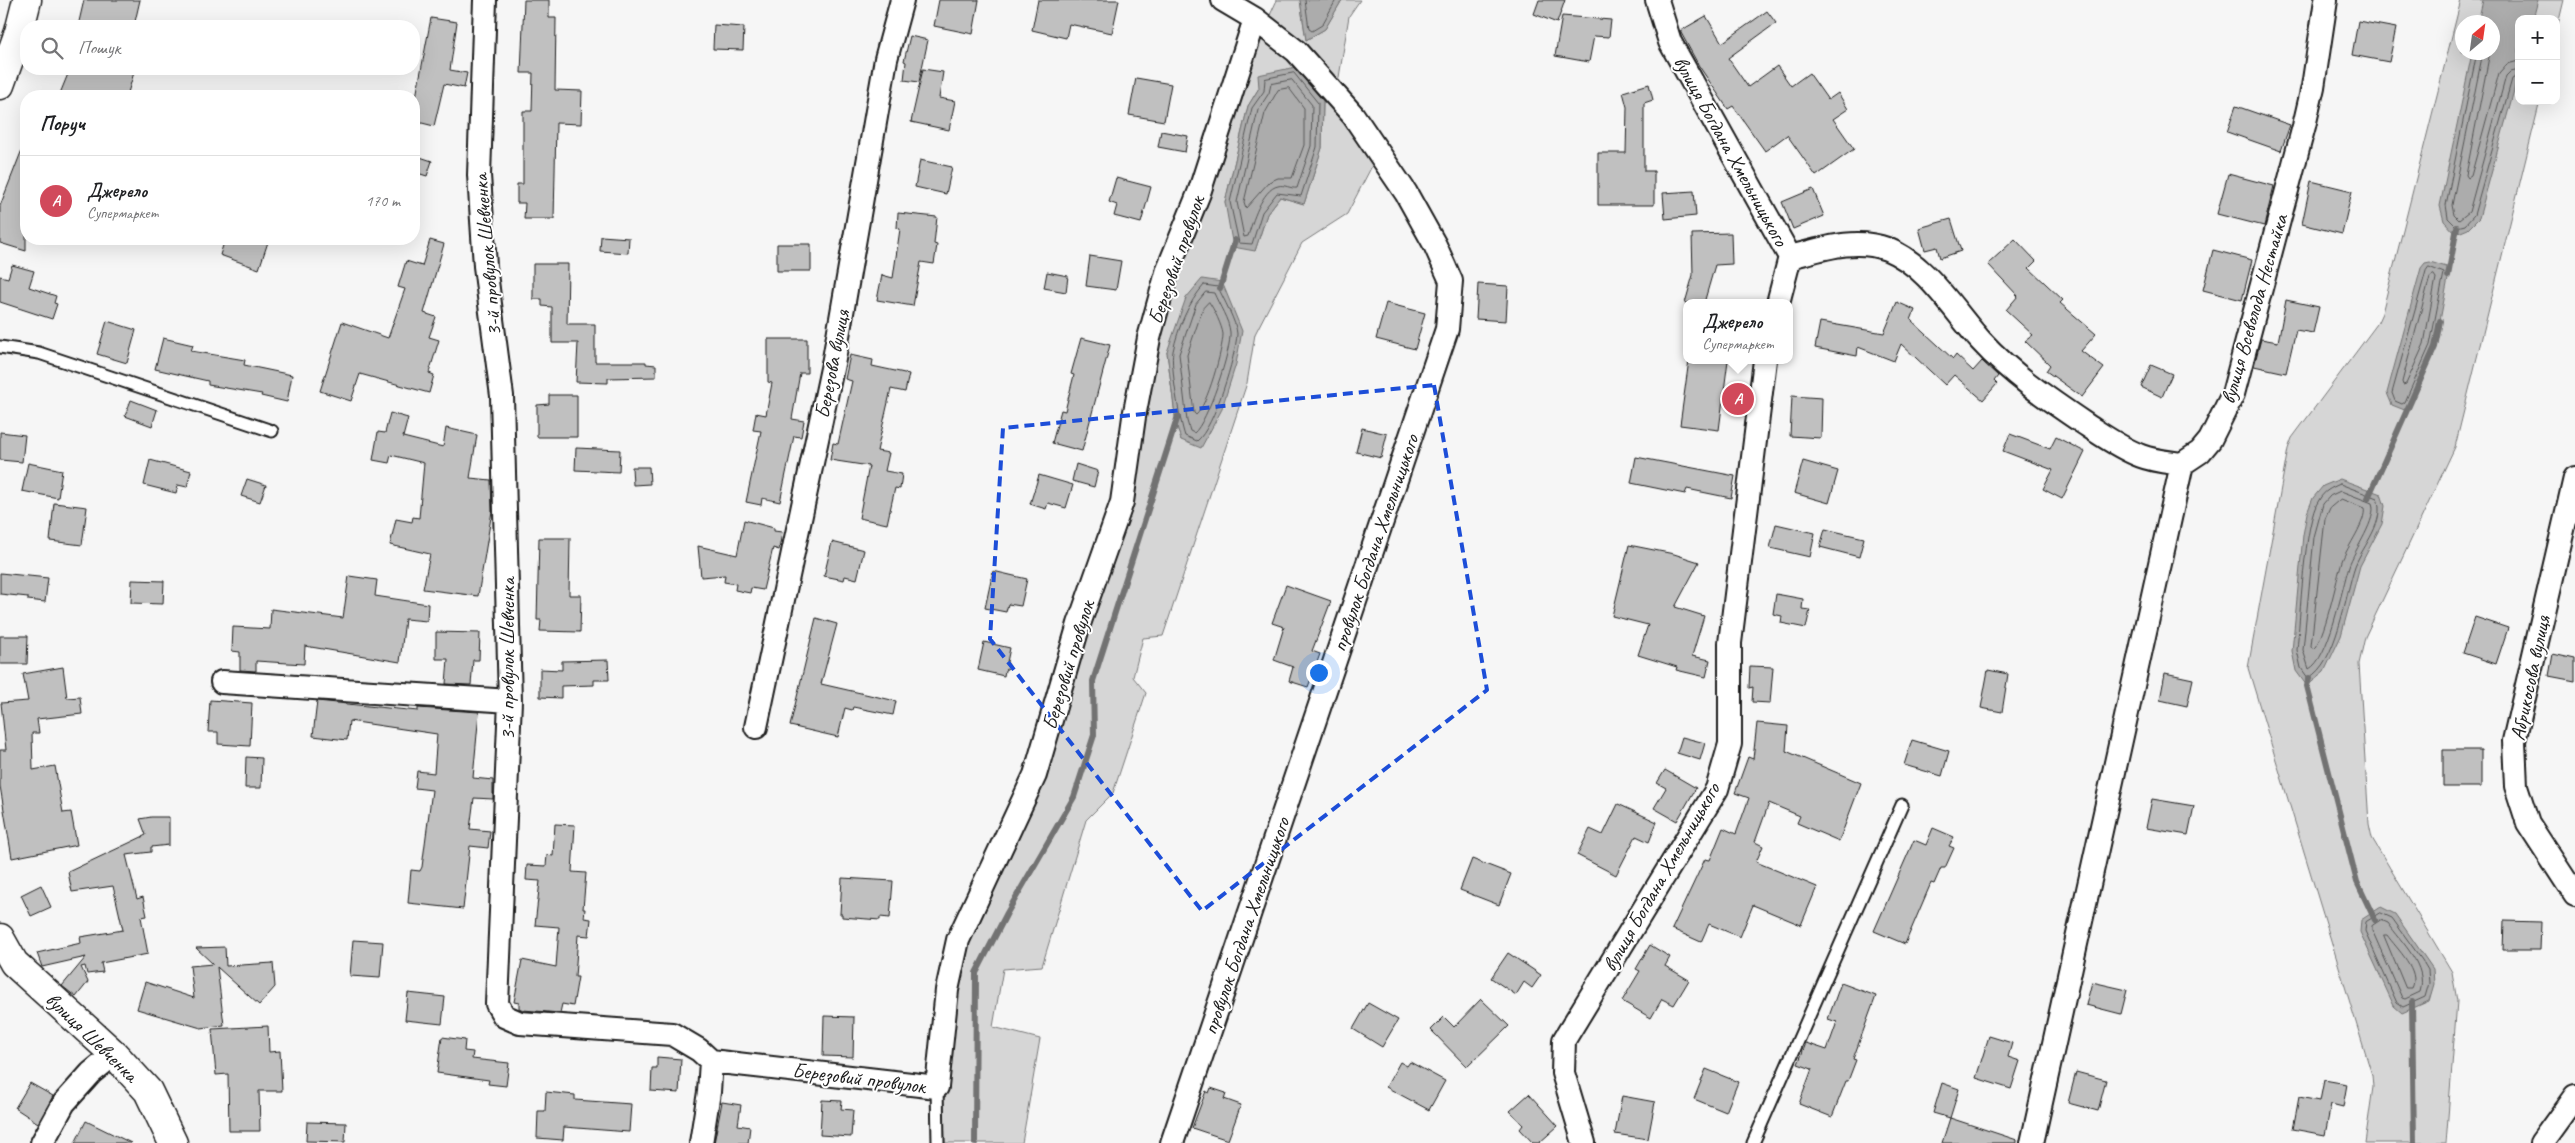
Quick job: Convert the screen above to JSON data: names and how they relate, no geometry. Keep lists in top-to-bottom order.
{
  "streets": {
    "street": [
      "вулиця Богдана Хмельницького",
      "3-й провулок Шевченка",
      "Березовий провулок",
      "вулиця Всеволода Нестайка",
      "Березова вулиця",
      "провулок Богдана Хмельницького",
      "Абрикосова вулиця",
      "вулиця Шевченка"
    ]
  },
  "crossings": [
    ["3-й провулок Шевченка", "Березовий провулок"],
    ["Березовий провулок", "провулок Богдана Хмельницького"]
  ],
  "north": "top right",
  "page": {
    "map_buttons": ["+", "−"],
    "search": "Пошук",
    "heading": "Поруч",
    "list": [
      {
        "mark": "A",
        "name": "Джерело",
        "note": "Супермаркет",
        "value": "170 m"
      }
    ],
    "popup": ["Джерело", "Супермаркет"],
    "pins": "A"
  }
}
